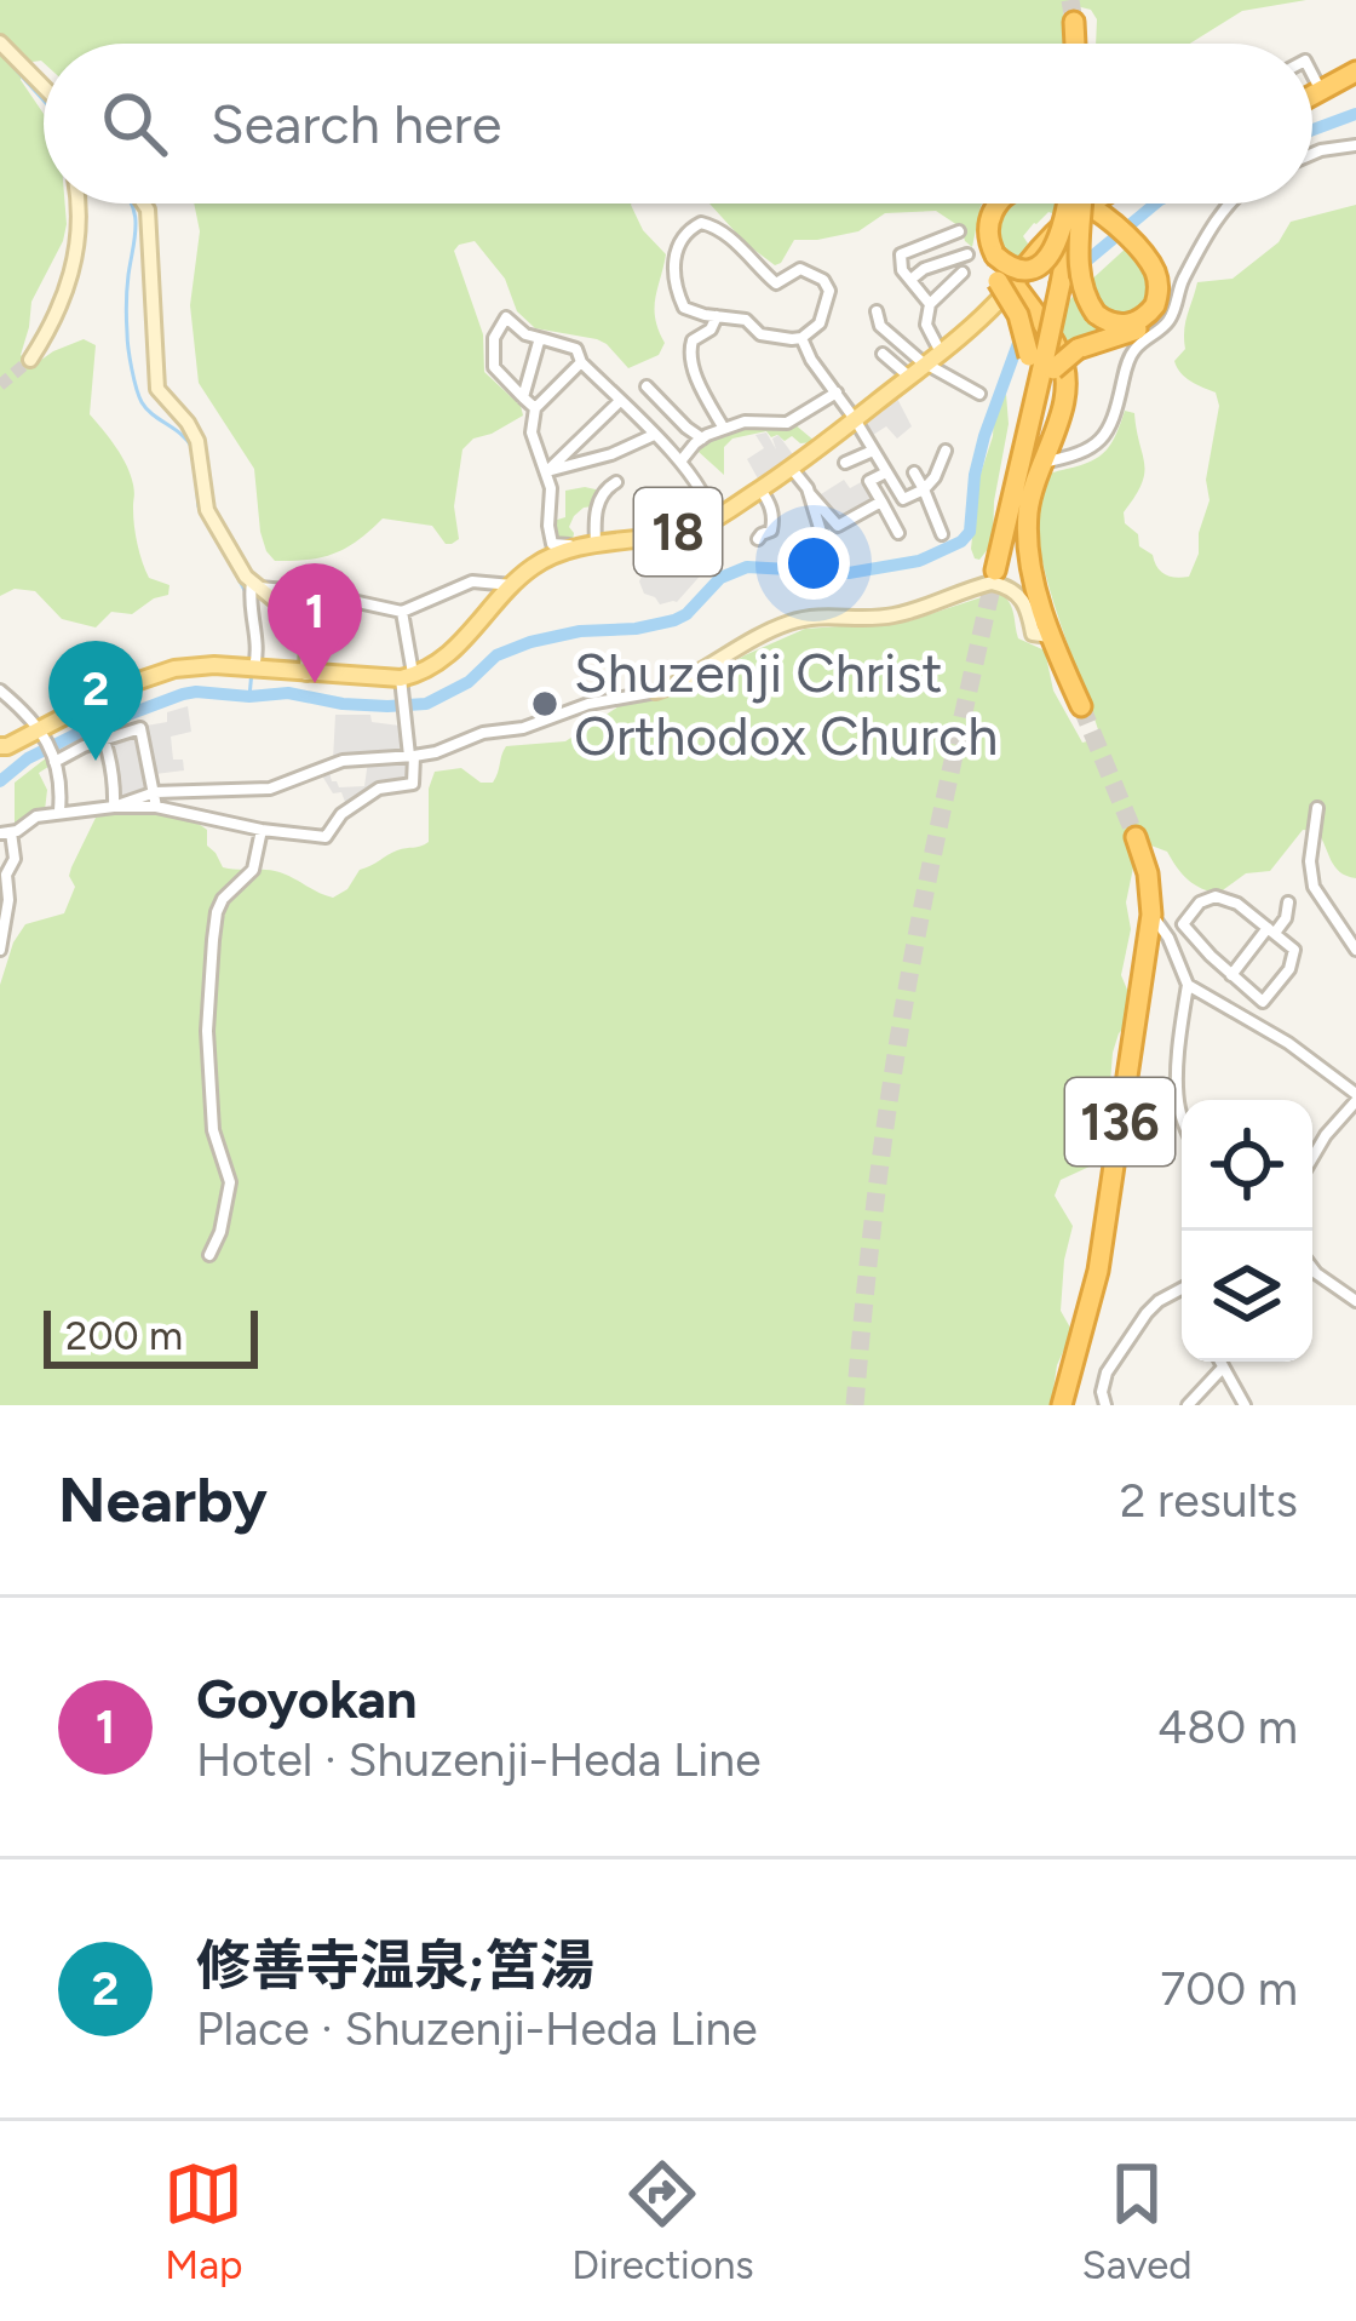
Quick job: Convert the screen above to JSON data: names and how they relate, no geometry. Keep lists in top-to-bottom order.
{
  "streets": {
    "highway": ["136"],
    "main road": ["18"]
  },
  "places": ["Shuzenji Christ Orthodox Church"],
  "scale_bar": "200 m",
  "page": {
    "search": "Search here",
    "pins": ["1", "2"],
    "scale": "200 m",
    "heading": ["Nearby", "2 results"],
    "list": [
      {
        "mark": "1",
        "name": "Goyokan",
        "note": "Hotel · Shuzenji-Heda Line",
        "value": "480 m"
      },
      {
        "mark": "2",
        "name": "修善寺温泉;筥湯",
        "note": "Place · Shuzenji-Heda Line",
        "value": "700 m"
      }
    ],
    "nav": ["Map", "Directions", "Saved"]
  }
}
